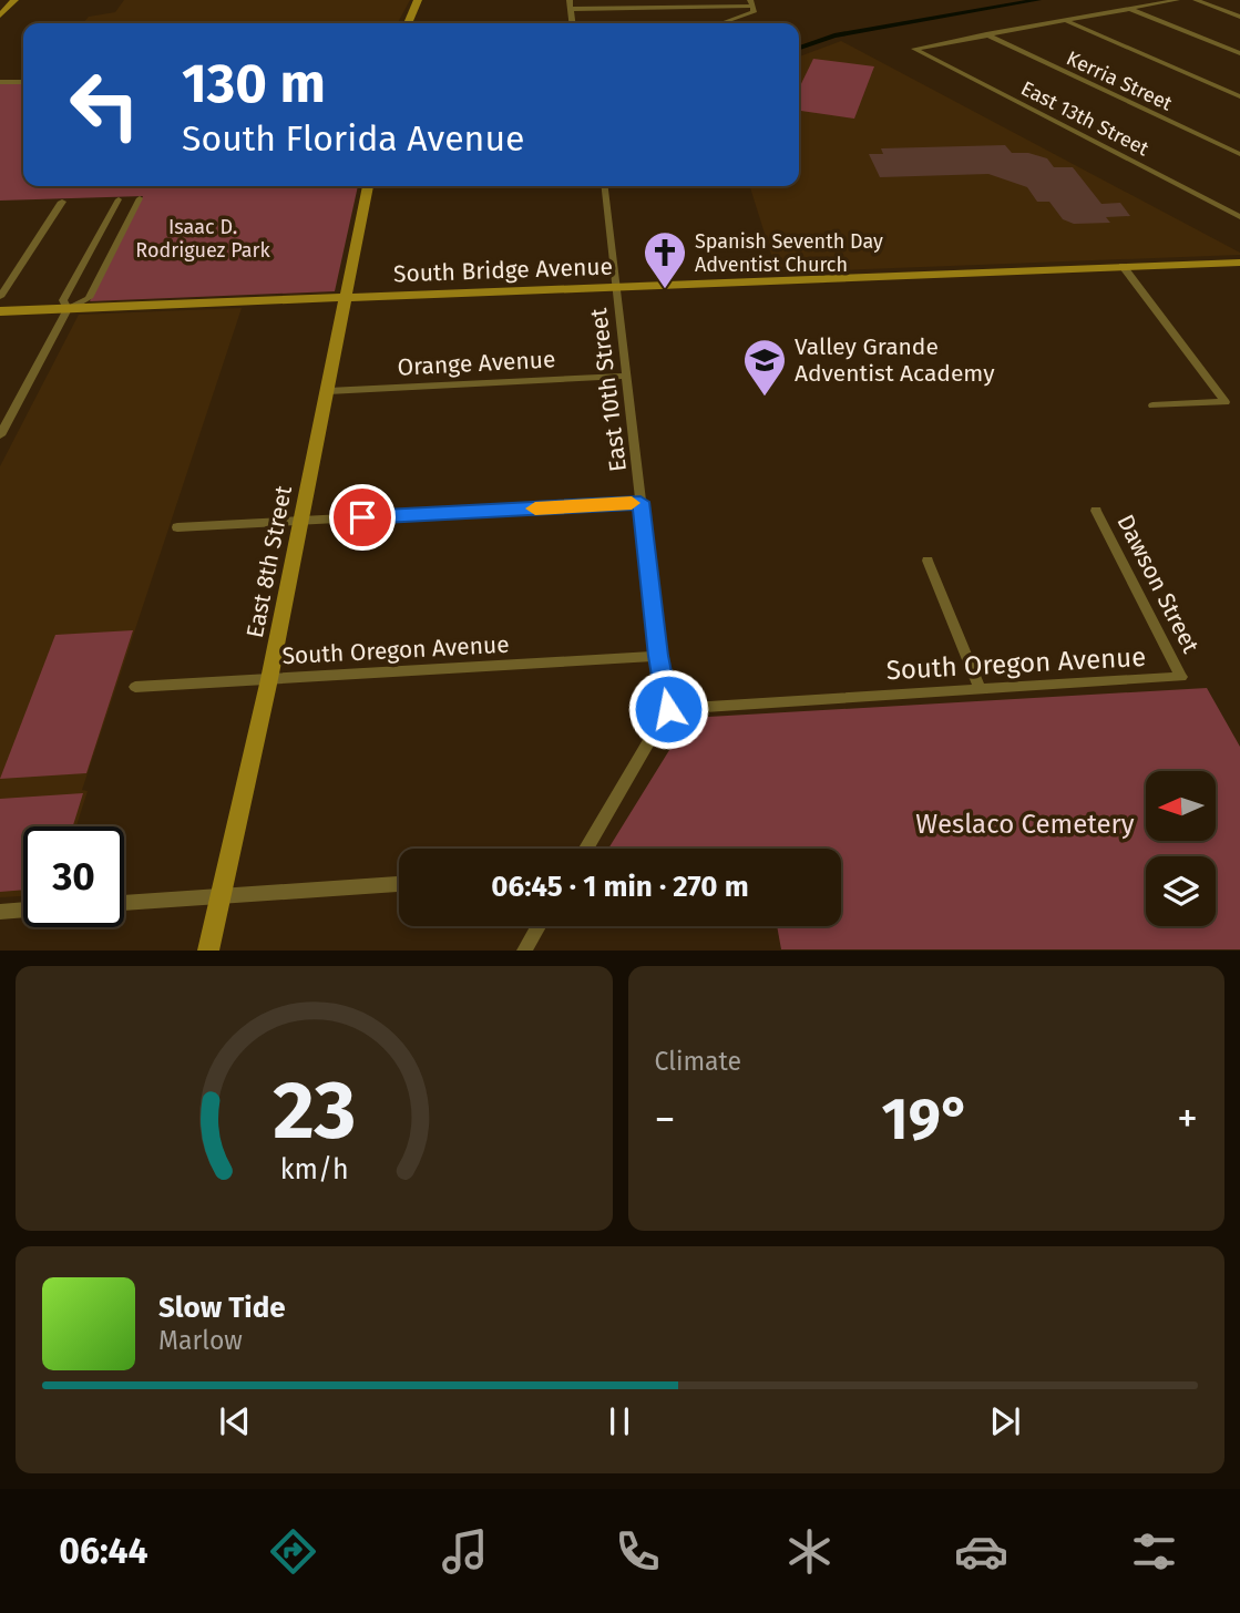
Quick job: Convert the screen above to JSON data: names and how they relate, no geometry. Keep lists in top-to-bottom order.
{
  "streets": {
    "street": [
      "Kerria Street",
      "East 13th Street",
      "South Bridge Avenue",
      "Orange Avenue",
      "East 10th Street",
      "East 8th Street",
      "Dawson Street",
      "South Oregon Avenue"
    ]
  },
  "crossings": [
    ["Kerria Street", "East 13th Street"],
    ["South Bridge Avenue", "East 10th Street"],
    ["South Bridge Avenue", "East 8th Street"],
    ["Orange Avenue", "East 10th Street"],
    ["Orange Avenue", "East 8th Street"],
    ["East 10th Street", "South Oregon Avenue"],
    ["East 8th Street", "South Oregon Avenue"],
    ["Dawson Street", "South Oregon Avenue"]
  ],
  "parks": ["Isaac D. Rodriguez Park", "Weslaco Cemetery"],
  "places": {
    "church": ["Spanish Seventh Day Adventist Church"],
    "school or university": ["Valley Grande Adventist Academy"]
  },
  "north": "left",
  "page": {
    "turn": ["130 m", "South Florida Avenue"],
    "limit": "30",
    "trip": "06:45 · 1 min · 270 m",
    "tile": "Climate",
    "heat": ["−", "19°", "+"],
    "song": ["Slow Tide", "Marlow"],
    "tabs": "06:44",
    "gauge": ["23", "km/h"]
  }
}
